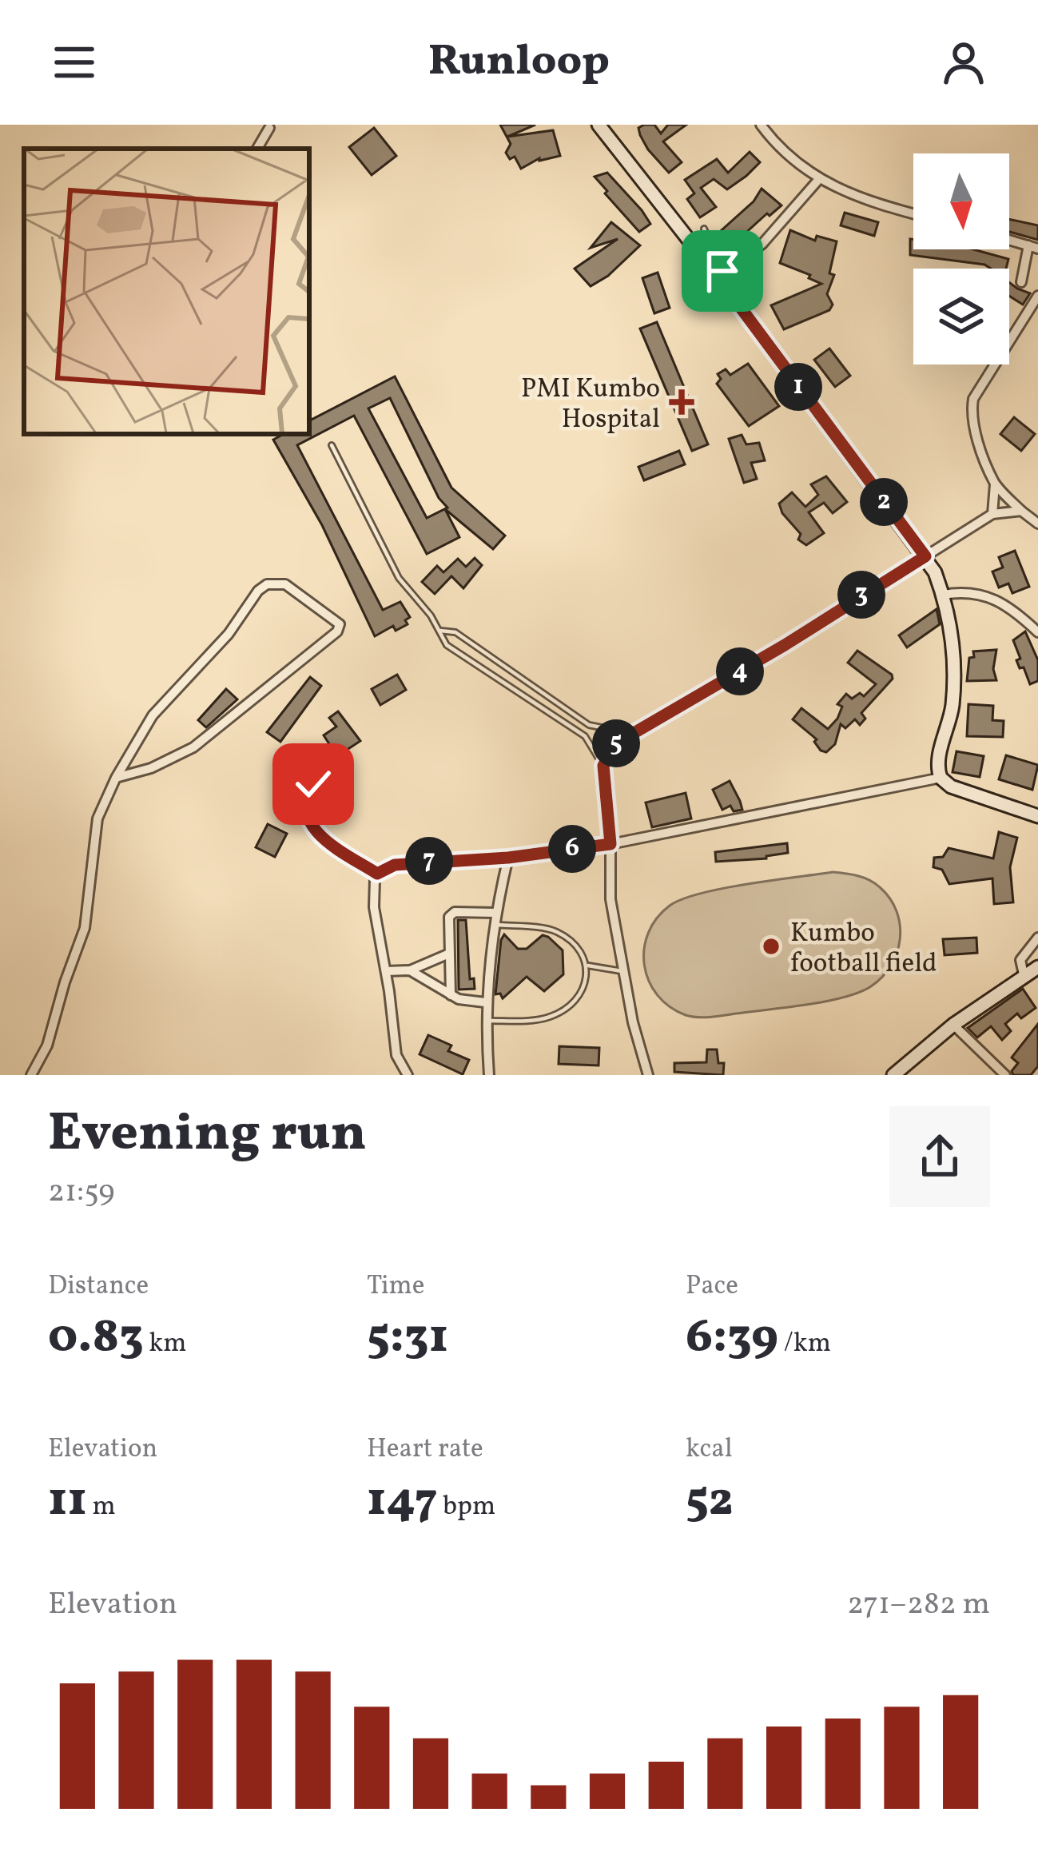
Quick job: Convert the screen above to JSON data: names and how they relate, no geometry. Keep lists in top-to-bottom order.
{
  "places": {
    "health": ["PMI Kumbo Hospital"],
    "other": ["Kumbo football field"]
  },
  "north": "bottom",
  "page": {
    "header": "Runloop",
    "pins": [
      "1",
      "2",
      "3",
      "4",
      "5",
      "6",
      "7"
    ],
    "heading": ["Evening run", "21:59"],
    "stats": [
      ["Distance", "0.83 km"],
      ["Time", "5:31"],
      ["Pace", "6:39 /km"],
      ["Elevation", "11 m"],
      ["Heart rate", "147 bpm"],
      ["kcal", "52"]
    ],
    "chart": ["Elevation", "271–282 m"]
  }
}
